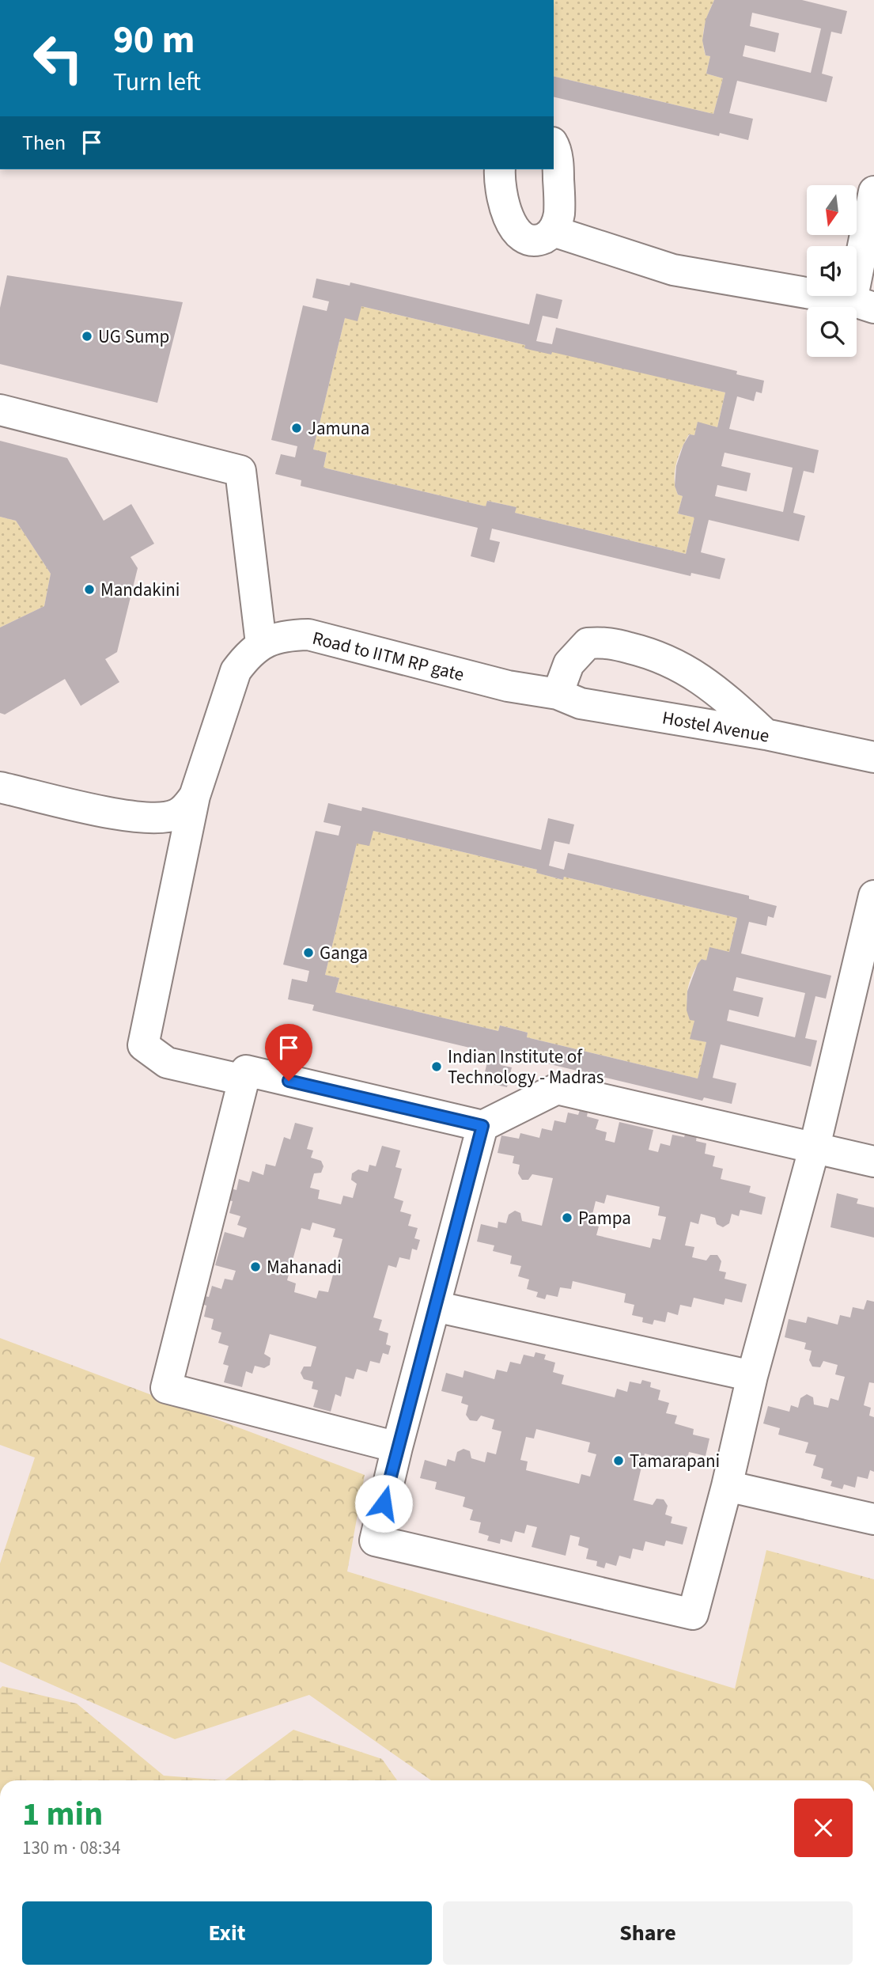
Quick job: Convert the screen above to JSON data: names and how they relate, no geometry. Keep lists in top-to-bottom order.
{
  "streets": {
    "street": ["Road to IITM RP gate", "Hostel Avenue"]
  },
  "crossings": [
    ["Road to IITM RP gate", "Hostel Avenue"]
  ],
  "places": [
    "UG Sump",
    "Jamuna",
    "Mandakini",
    "Ganga",
    "Indian Institute of Technology - Madras",
    "Pampa",
    "Mahanadi",
    "Tamarapani"
  ],
  "north": "bottom",
  "page": {
    "turn": ["90 m", "Turn left"],
    "then": "Then",
    "heading": ["1 min", "130 m · 08:34"],
    "buttons": ["Exit", "Share"]
  }
}
